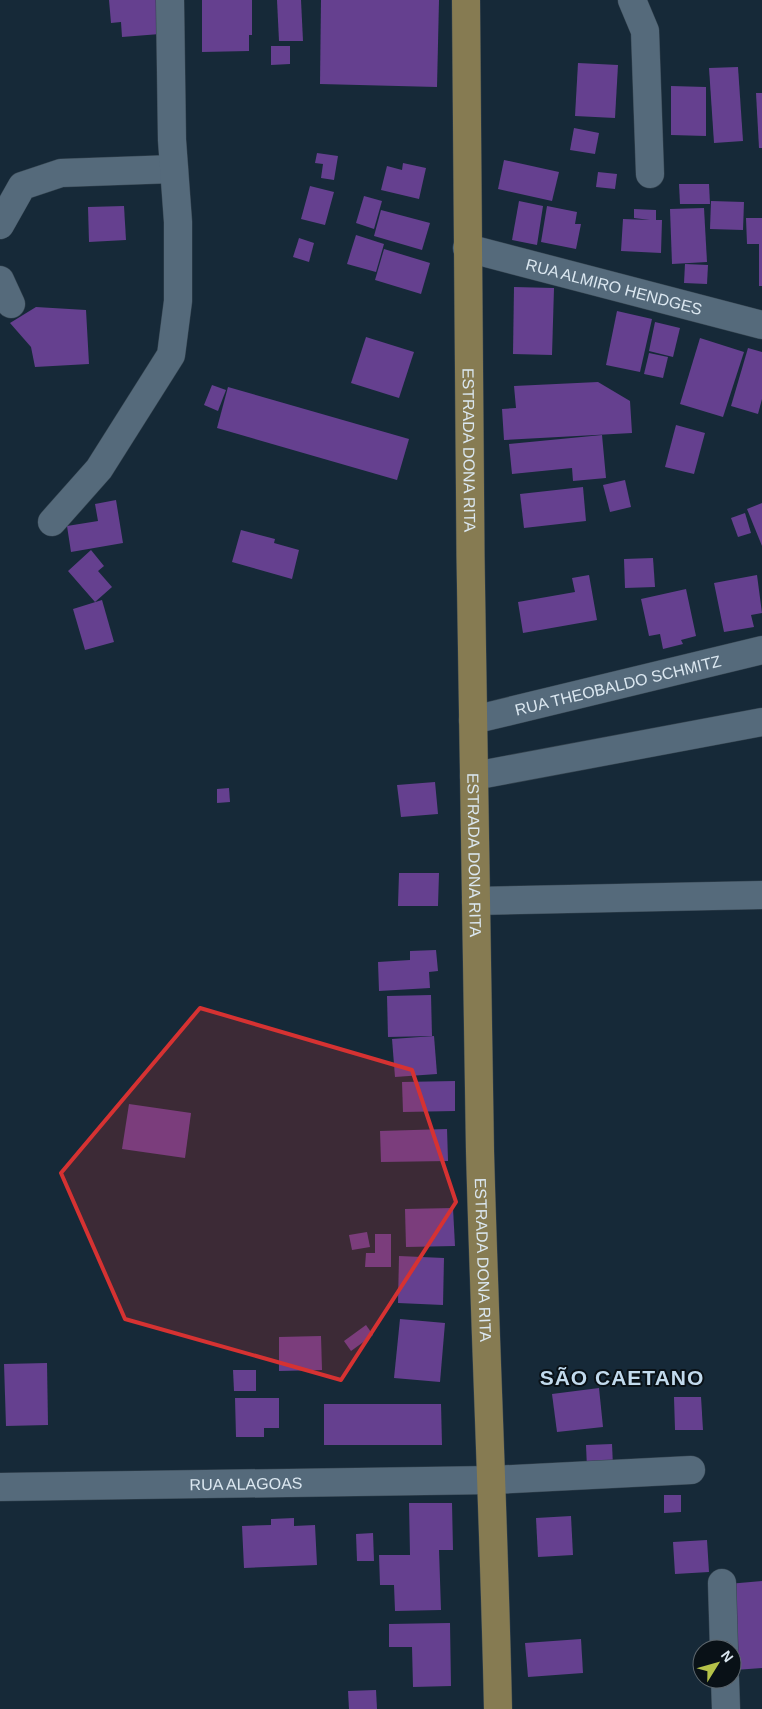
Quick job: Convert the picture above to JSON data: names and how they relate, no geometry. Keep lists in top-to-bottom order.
{
  "streets": {
    "main road": ["ESTRADA DONA RITA"],
    "street": ["RUA ALMIRO HENDGES", "RUA THEOBALDO SCHMITZ", "RUA ALAGOAS"]
  },
  "crossings": [
    ["RUA ALMIRO HENDGES", "ESTRADA DONA RITA"],
    ["ESTRADA DONA RITA", "RUA THEOBALDO SCHMITZ"],
    ["ESTRADA DONA RITA", "RUA ALAGOAS"]
  ],
  "districts": ["SÃO CAETANO"],
  "north": "top right"
}
